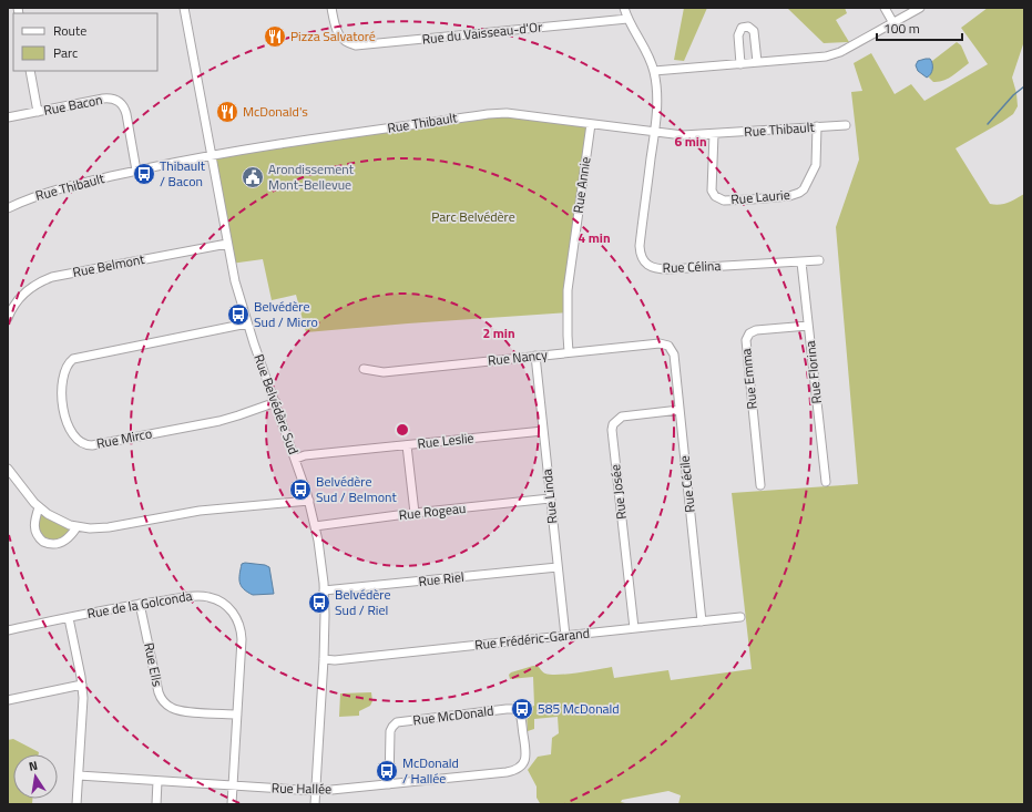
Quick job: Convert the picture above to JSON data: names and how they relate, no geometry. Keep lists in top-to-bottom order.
{
  "streets": {
    "street": [
      "Rue du Vaisseau-d'Or",
      "Rue Bacon",
      "Rue Thibault",
      "Rue Annie",
      "Rue Laurie",
      "Rue Belmont",
      "Rue Célina",
      "Rue Nancy",
      "Rue Florina",
      "Rue Emma",
      "Rue Belvédère Sud",
      "Rue Mirco",
      "Rue Leslie",
      "Rue Cécile",
      "Rue Josée",
      "Rue Linda",
      "Rue Rogeau",
      "Rue Riel",
      "Rue de la Golconda",
      "Rue Frédéric-Garand",
      "Rue Ells",
      "Rue McDonald",
      "Rue Hallée"
    ]
  },
  "crossings": [
    ["Rue du Vaisseau-d'Or", "Rue Célina"],
    ["Rue Bacon", "Rue Thibault"],
    ["Rue Thibault", "Rue Annie"],
    ["Rue Thibault", "Rue Laurie"],
    ["Rue Thibault", "Rue Célina"],
    ["Rue Thibault", "Rue Belvédère Sud"],
    ["Rue Annie", "Rue Nancy"],
    ["Rue Belmont", "Rue Belvédère Sud"],
    ["Rue Célina", "Rue Florina"],
    ["Rue Nancy", "Rue Cécile"],
    ["Rue Nancy", "Rue Linda"],
    ["Rue Florina", "Rue Emma"],
    ["Rue Belvédère Sud", "Rue Mirco"],
    ["Rue Belvédère Sud", "Rue Leslie"],
    ["Rue Belvédère Sud", "Rue Rogeau"],
    ["Rue Belvédère Sud", "Rue Riel"],
    ["Rue Belvédère Sud", "Rue Frédéric-Garand"],
    ["Rue Belvédère Sud", "Rue Hallée"],
    ["Rue Leslie", "Rue Linda"],
    ["Rue Cécile", "Rue Josée"],
    ["Rue Cécile", "Rue Frédéric-Garand"],
    ["Rue Josée", "Rue Frédéric-Garand"],
    ["Rue Linda", "Rue Rogeau"],
    ["Rue Linda", "Rue Riel"],
    ["Rue Linda", "Rue Frédéric-Garand"],
    ["Rue de la Golconda", "Rue Ells"],
    ["Rue de la Golconda", "Rue Hallée"],
    ["Rue McDonald", "Rue Hallée"]
  ],
  "parks": ["Parc Belvédère"],
  "places": {
    "restaurant": ["Pizza Salvatoré", "McDonald's"],
    "bus stop": [
      "Thibault / Bacon",
      "Belvédère Sud / Micro",
      "Belvédère Sud / Belmont",
      "Belvédère Sud / Riel",
      "585 McDonald",
      "McDonald / Hallée"
    ],
    "public building": ["Arondissement Mont-Bellevue"]
  },
  "legend": ["Route", "Parc"],
  "scale_bar": "100 m",
  "north": "top",
  "rings": ["6 min", "4 min", "2 min"]
}
